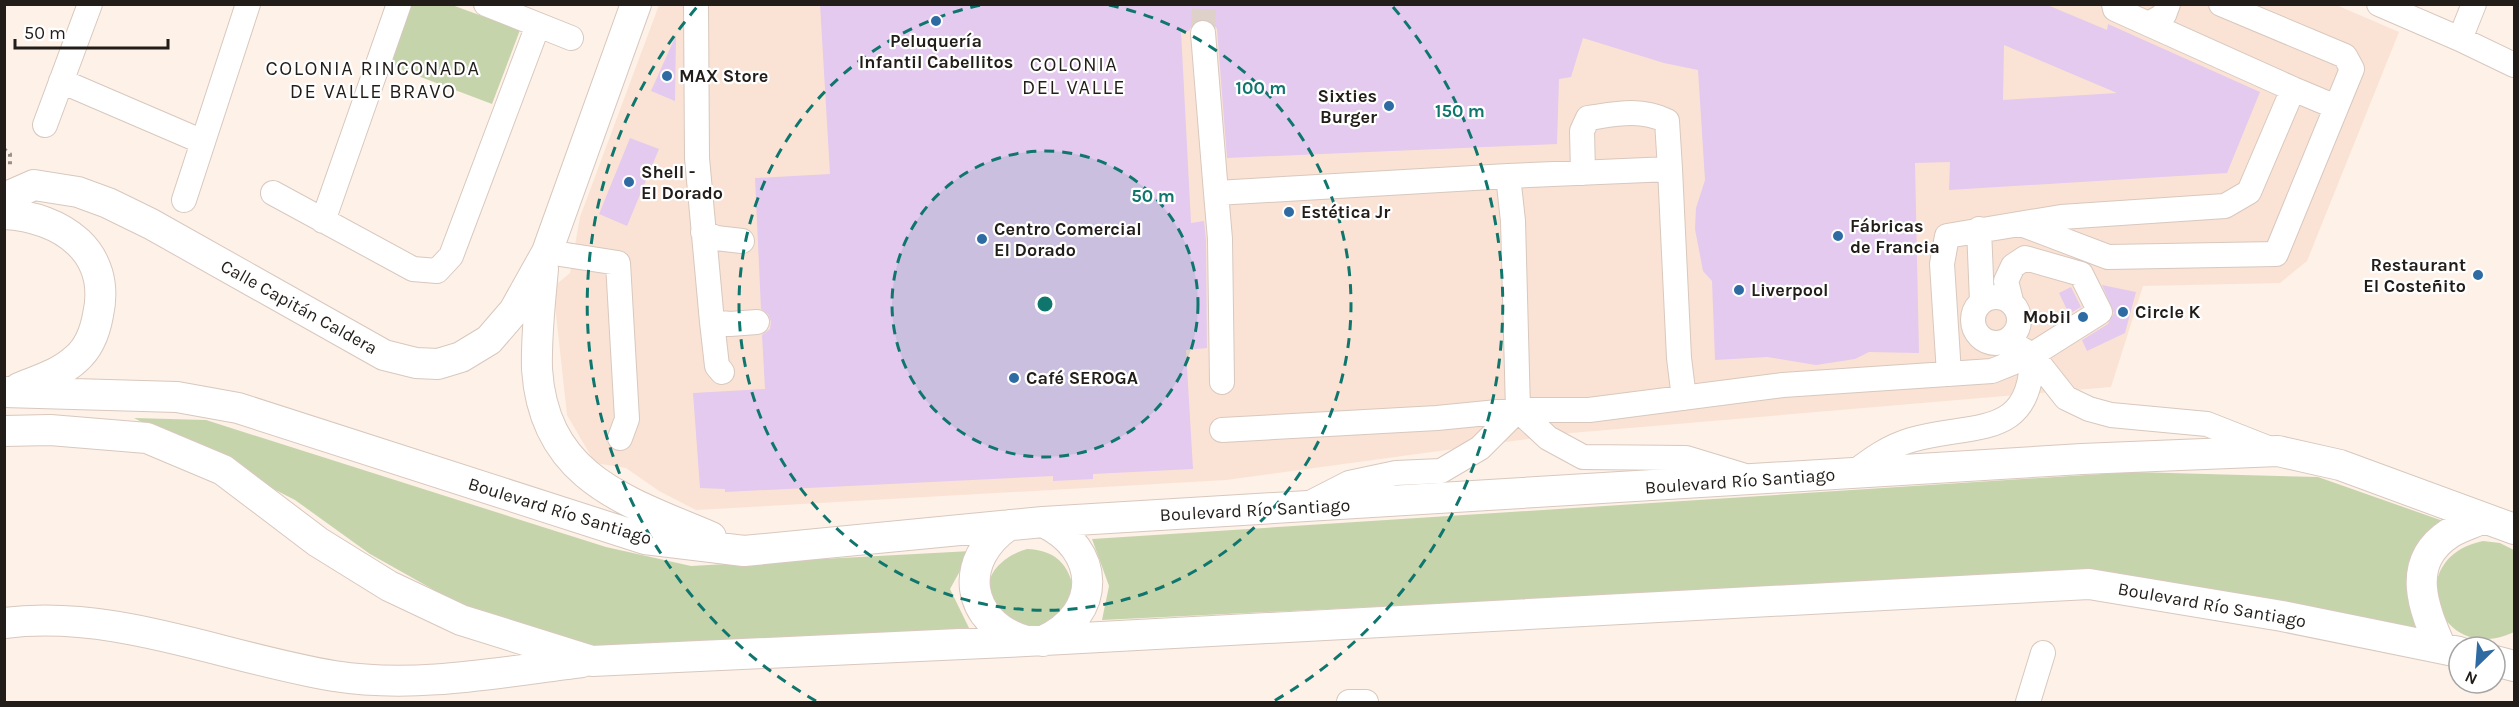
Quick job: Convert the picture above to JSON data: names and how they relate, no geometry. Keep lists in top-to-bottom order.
{
  "streets": {
    "main road": ["Calle Capitán Caldera", "Boulevard Río Santiago"]
  },
  "districts": ["COLONIA DEL VALLE", "COLONIA RINCONADA DE VALLE BRAVO"],
  "places": [
    "Peluquería Infantil Cabellitos",
    "MAX Store",
    "Sixties Burger",
    "Shell - El Dorado",
    "Estética Jr",
    "Fábricas de Francia",
    "Centro Comercial El Dorado",
    "Restaurant El Costeñito",
    "Liverpool",
    "Circle K",
    "Mobil",
    "Café SEROGA"
  ],
  "scale_bar": "50 m",
  "north": "bottom left",
  "rings": ["100 m", "150 m", "50 m"]
}
